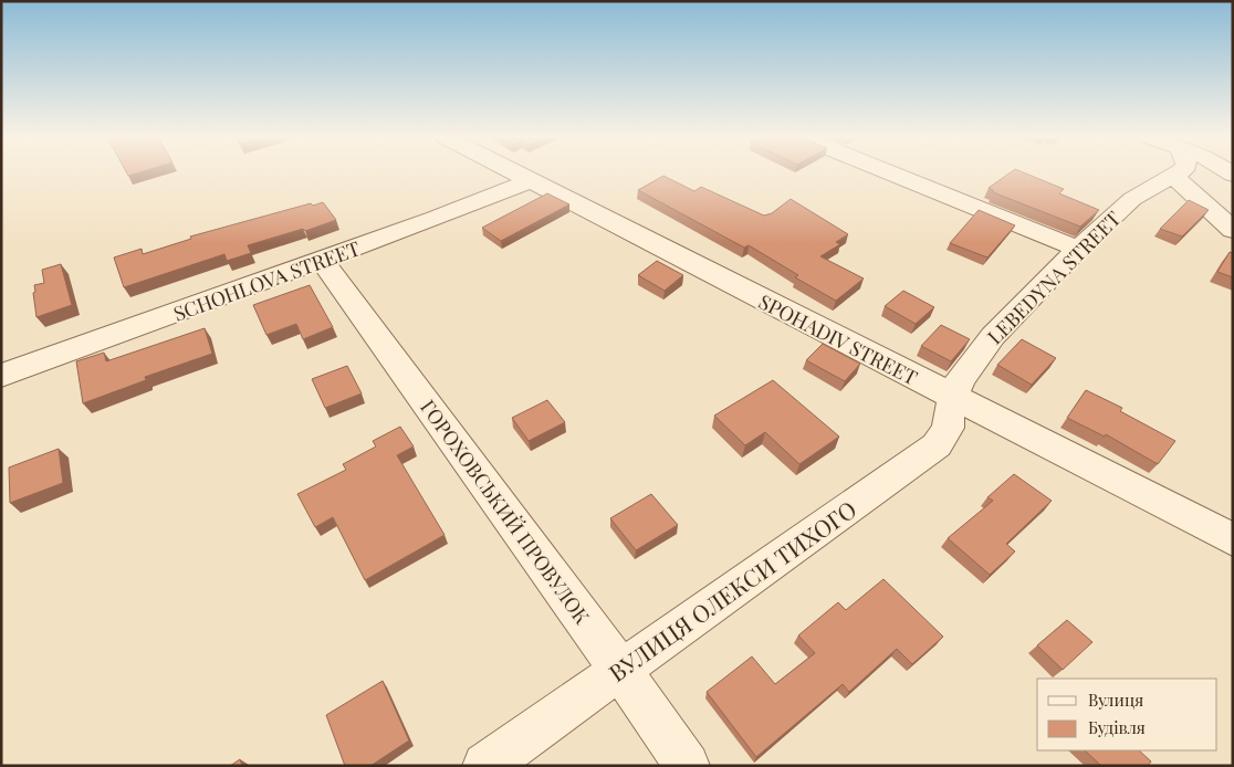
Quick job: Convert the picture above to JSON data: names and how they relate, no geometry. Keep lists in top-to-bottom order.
{
  "streets": {
    "street": [
      "LEBEDYNA STREET",
      "SCHOHLOVA STREET",
      "SPOHADIV STREET",
      "ГОРОХОВСЬКИЙ ПРОВУЛОК",
      "ВУЛИЦЯ ОЛЕКСИ ТИХОГО"
    ]
  },
  "crossings": [
    ["LEBEDYNA STREET", "SPOHADIV STREET"],
    ["LEBEDYNA STREET", "ВУЛИЦЯ ОЛЕКСИ ТИХОГО"],
    ["SCHOHLOVA STREET", "SPOHADIV STREET"],
    ["SCHOHLOVA STREET", "ГОРОХОВСЬКИЙ ПРОВУЛОК"],
    ["SPOHADIV STREET", "ВУЛИЦЯ ОЛЕКСИ ТИХОГО"],
    ["ГОРОХОВСЬКИЙ ПРОВУЛОК", "ВУЛИЦЯ ОЛЕКСИ ТИХОГО"]
  ],
  "legend": ["Вулиця", "Будівля"]
}
